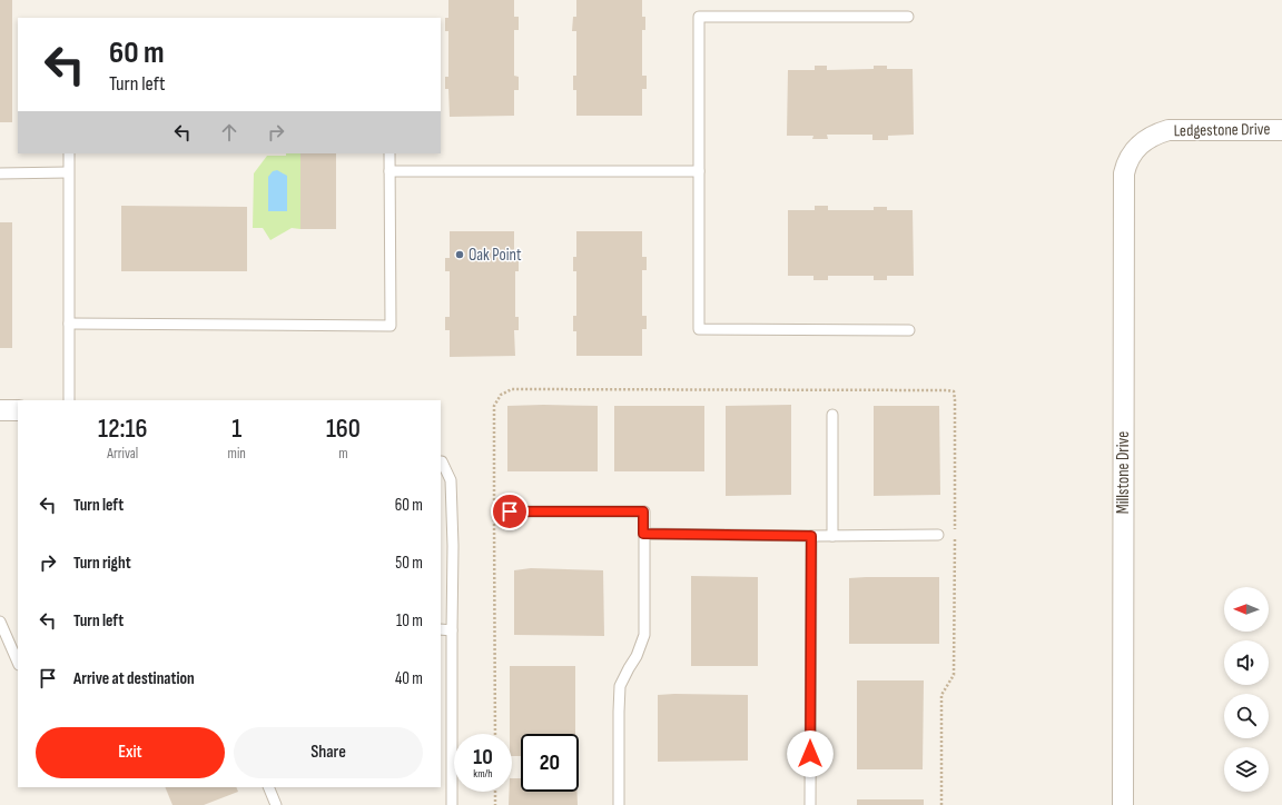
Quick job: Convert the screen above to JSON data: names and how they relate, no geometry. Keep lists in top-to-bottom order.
{
  "streets": {
    "street": ["Ledgestone Drive", "Millstone Drive"]
  },
  "crossings": [
    ["Ledgestone Drive", "Millstone Drive"]
  ],
  "places": ["Oak Point"],
  "north": "left",
  "page": {
    "turn": ["60 m", "Turn left"],
    "eta": [
      "12:16",
      "Arrival",
      "1",
      "min",
      "160",
      "m"
    ],
    "list": [
      {
        "name": "Turn left",
        "value": "60 m"
      },
      {
        "name": "Turn right",
        "value": "50 m"
      },
      {
        "name": "Turn left",
        "value": "10 m"
      },
      {
        "name": "Arrive at destination",
        "value": "40 m"
      }
    ],
    "buttons": ["Exit", "Share"],
    "speed": "10 km/h",
    "limit": "20"
  }
}
